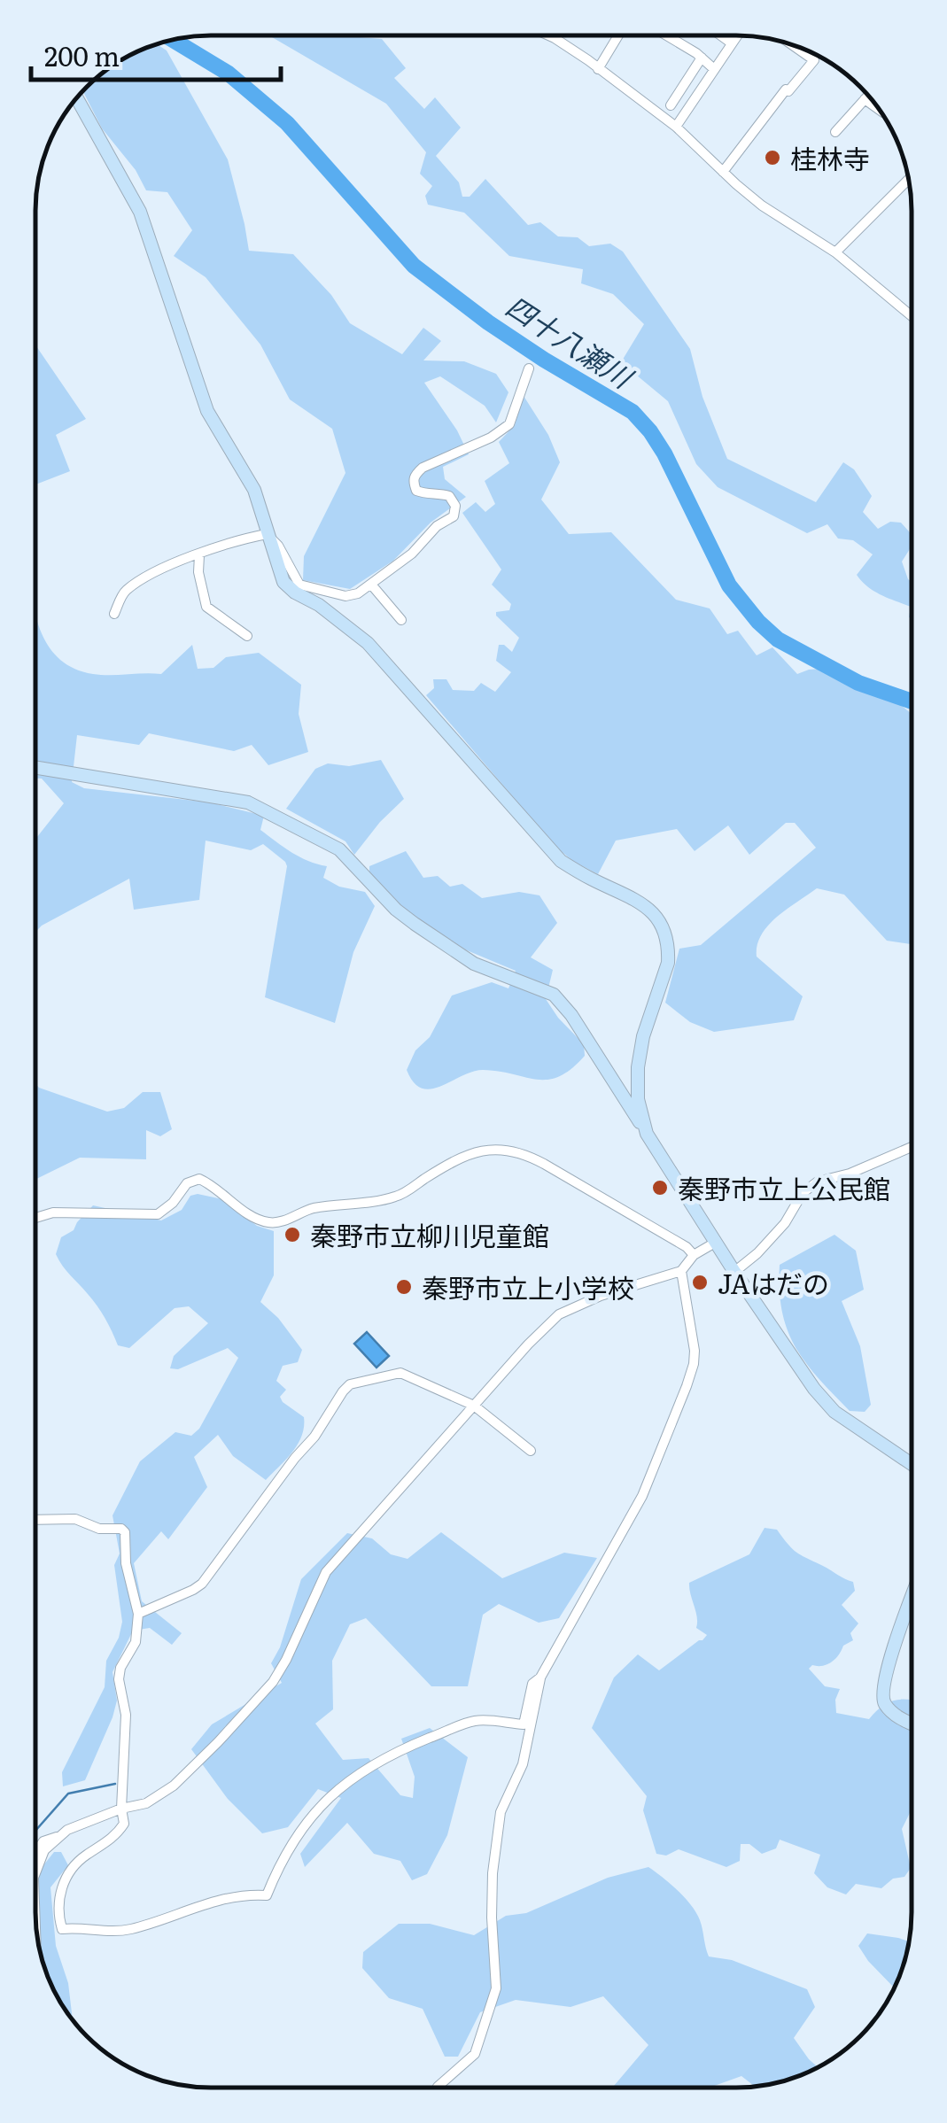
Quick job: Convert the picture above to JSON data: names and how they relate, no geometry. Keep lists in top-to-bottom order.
{
  "water": ["四十八瀬川"],
  "places": [
    "桂林寺",
    "秦野市立上公民館",
    "秦野市立柳川児童館",
    "JAはだの",
    "秦野市立上小学校"
  ],
  "scale_bar": "200 m"
}
